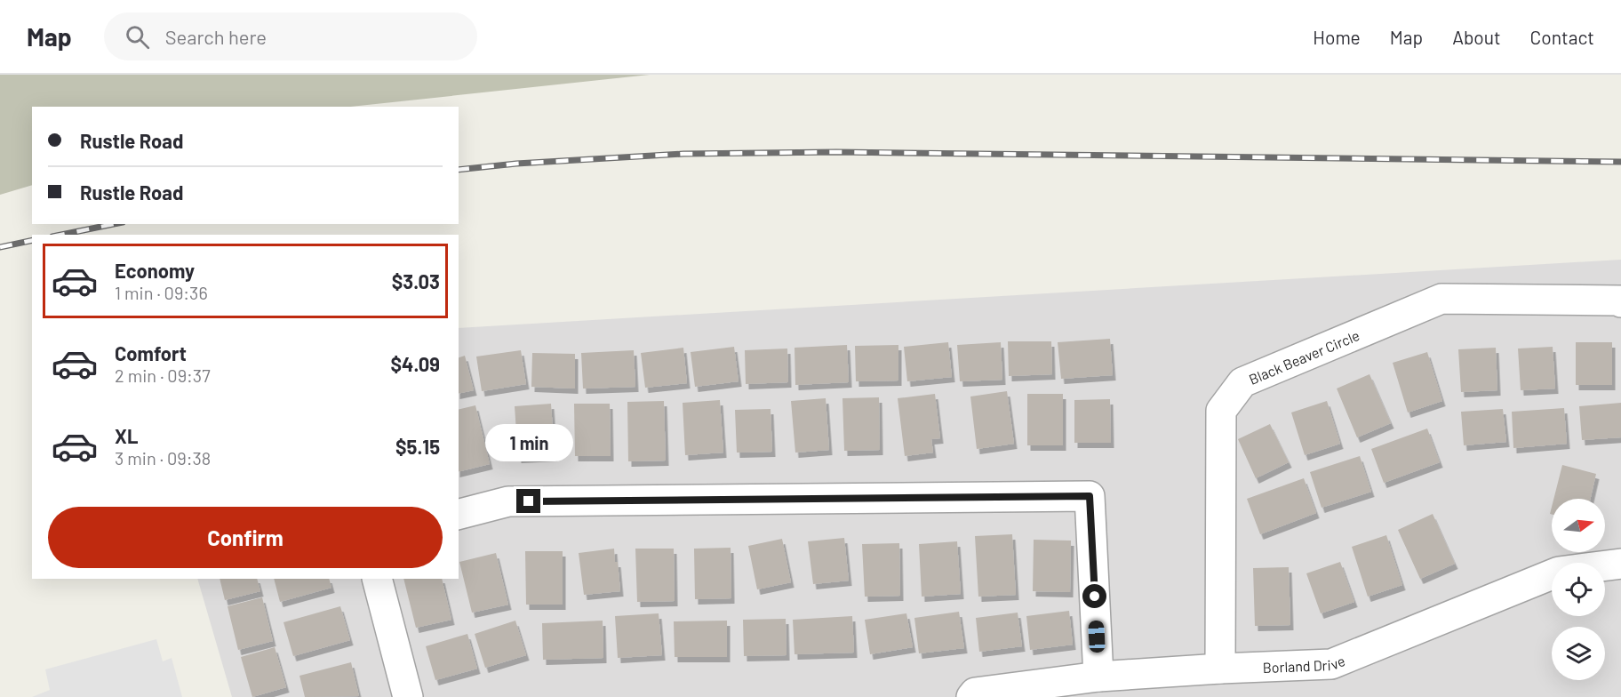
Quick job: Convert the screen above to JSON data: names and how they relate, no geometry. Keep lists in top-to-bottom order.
{
  "streets": {
    "street": ["Black Beaver Circle", "Borland Drive"]
  },
  "crossings": [
    ["Black Beaver Circle", "Borland Drive"]
  ],
  "north": "right",
  "page": {
    "header": "Map",
    "search": "Search here",
    "nav": [
      "Home",
      "Map",
      "About",
      "Contact"
    ],
    "banner": ["Rustle Road", "Rustle Road"],
    "list": [
      {
        "name": "Economy",
        "note": "1 min · 09:36",
        "value": "$3.03"
      },
      {
        "name": "Comfort",
        "note": "2 min · 09:37",
        "value": "$4.09"
      },
      {
        "name": "XL",
        "note": "3 min · 09:38",
        "value": "$5.15"
      }
    ],
    "bubble": "1 min",
    "buttons": "Confirm"
  }
}
